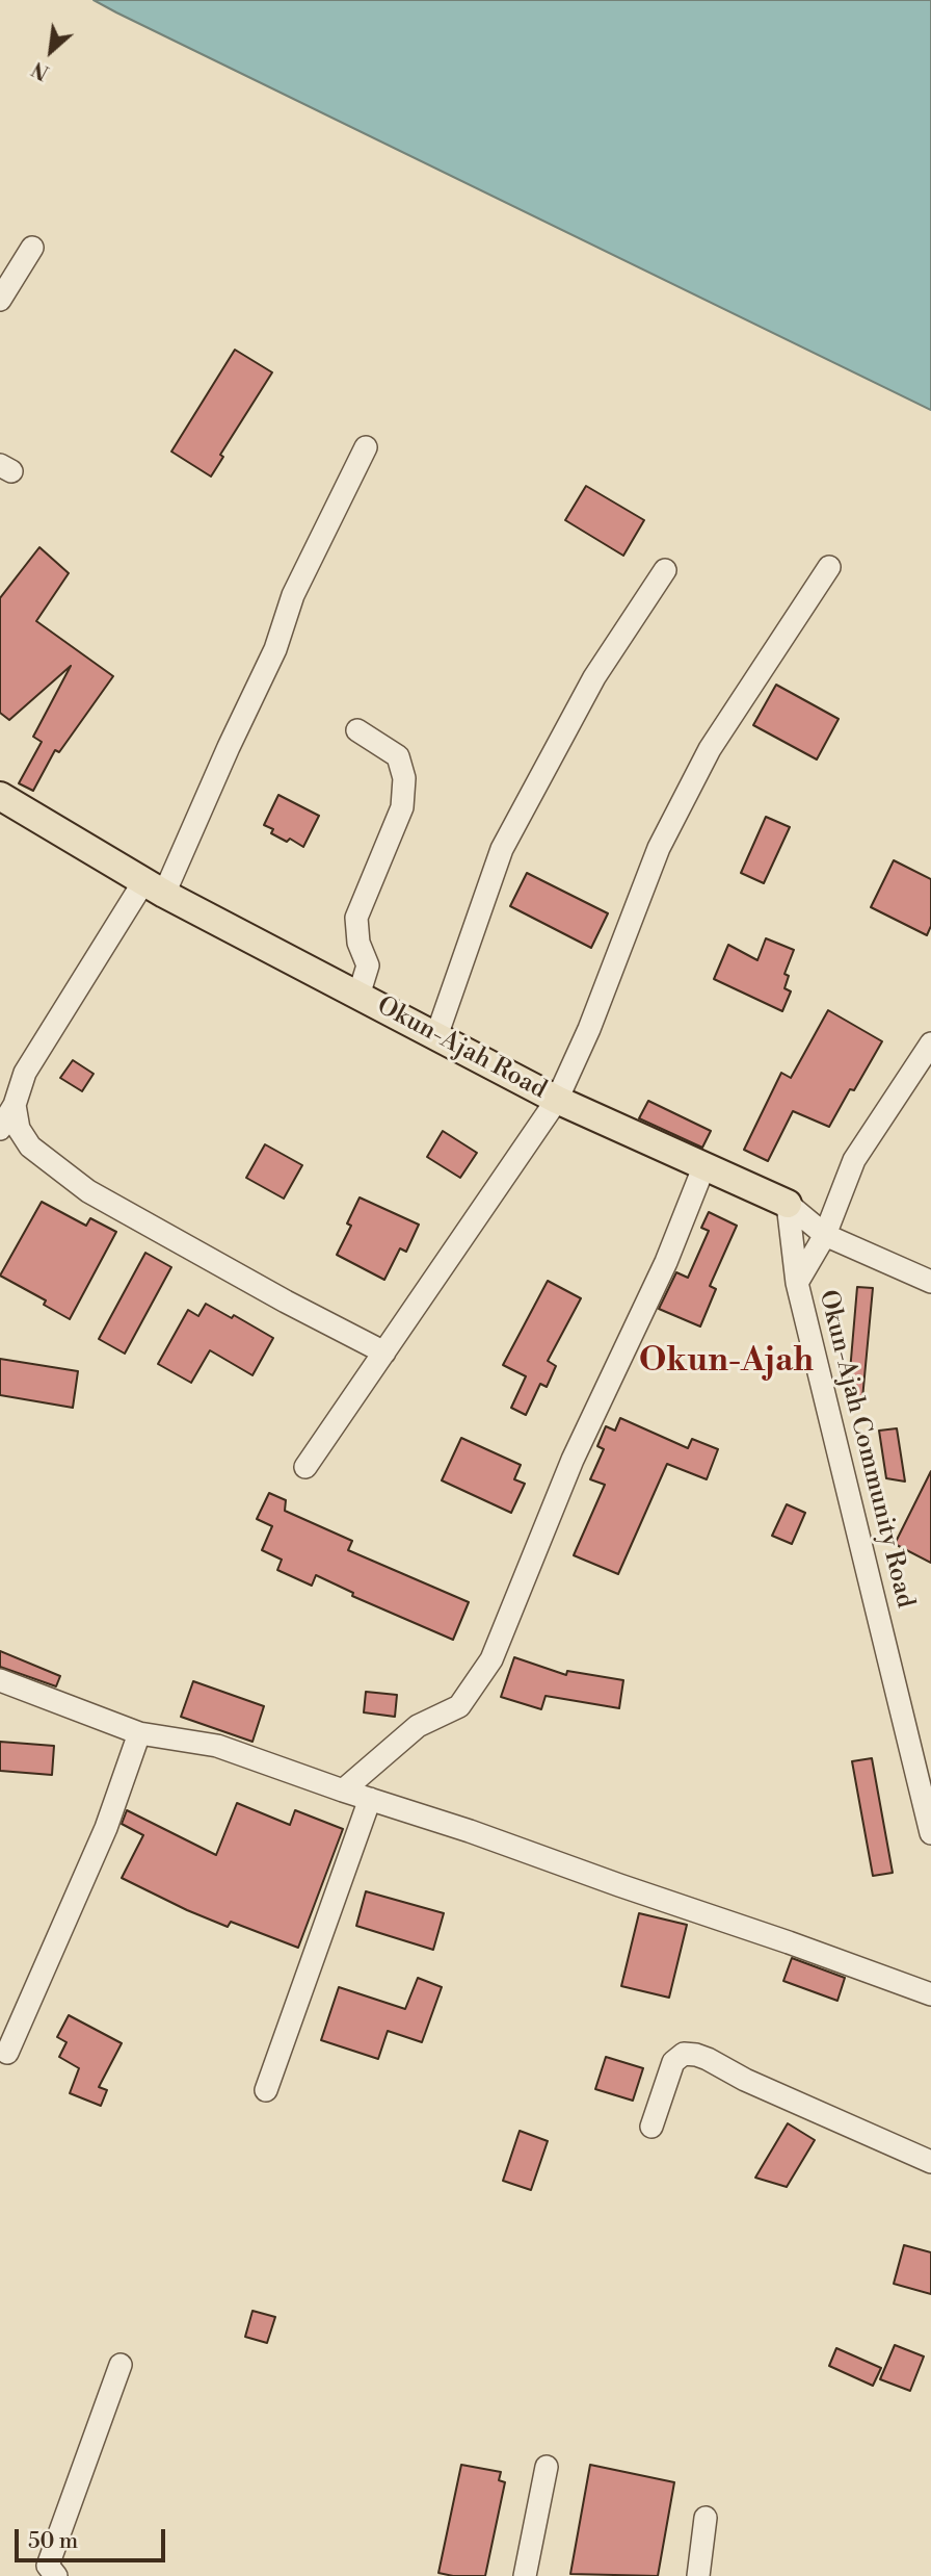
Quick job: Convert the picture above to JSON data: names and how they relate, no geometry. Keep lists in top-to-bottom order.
{
  "streets": {
    "main road": ["Okun-Ajah Road"],
    "street": ["Okun-Ajah Community Road"]
  },
  "crossings": [
    ["Okun-Ajah Road", "Okun-Ajah Community Road"]
  ],
  "districts": ["Okun-Ajah"],
  "scale_bar": "50 m",
  "north": "bottom left"
}
